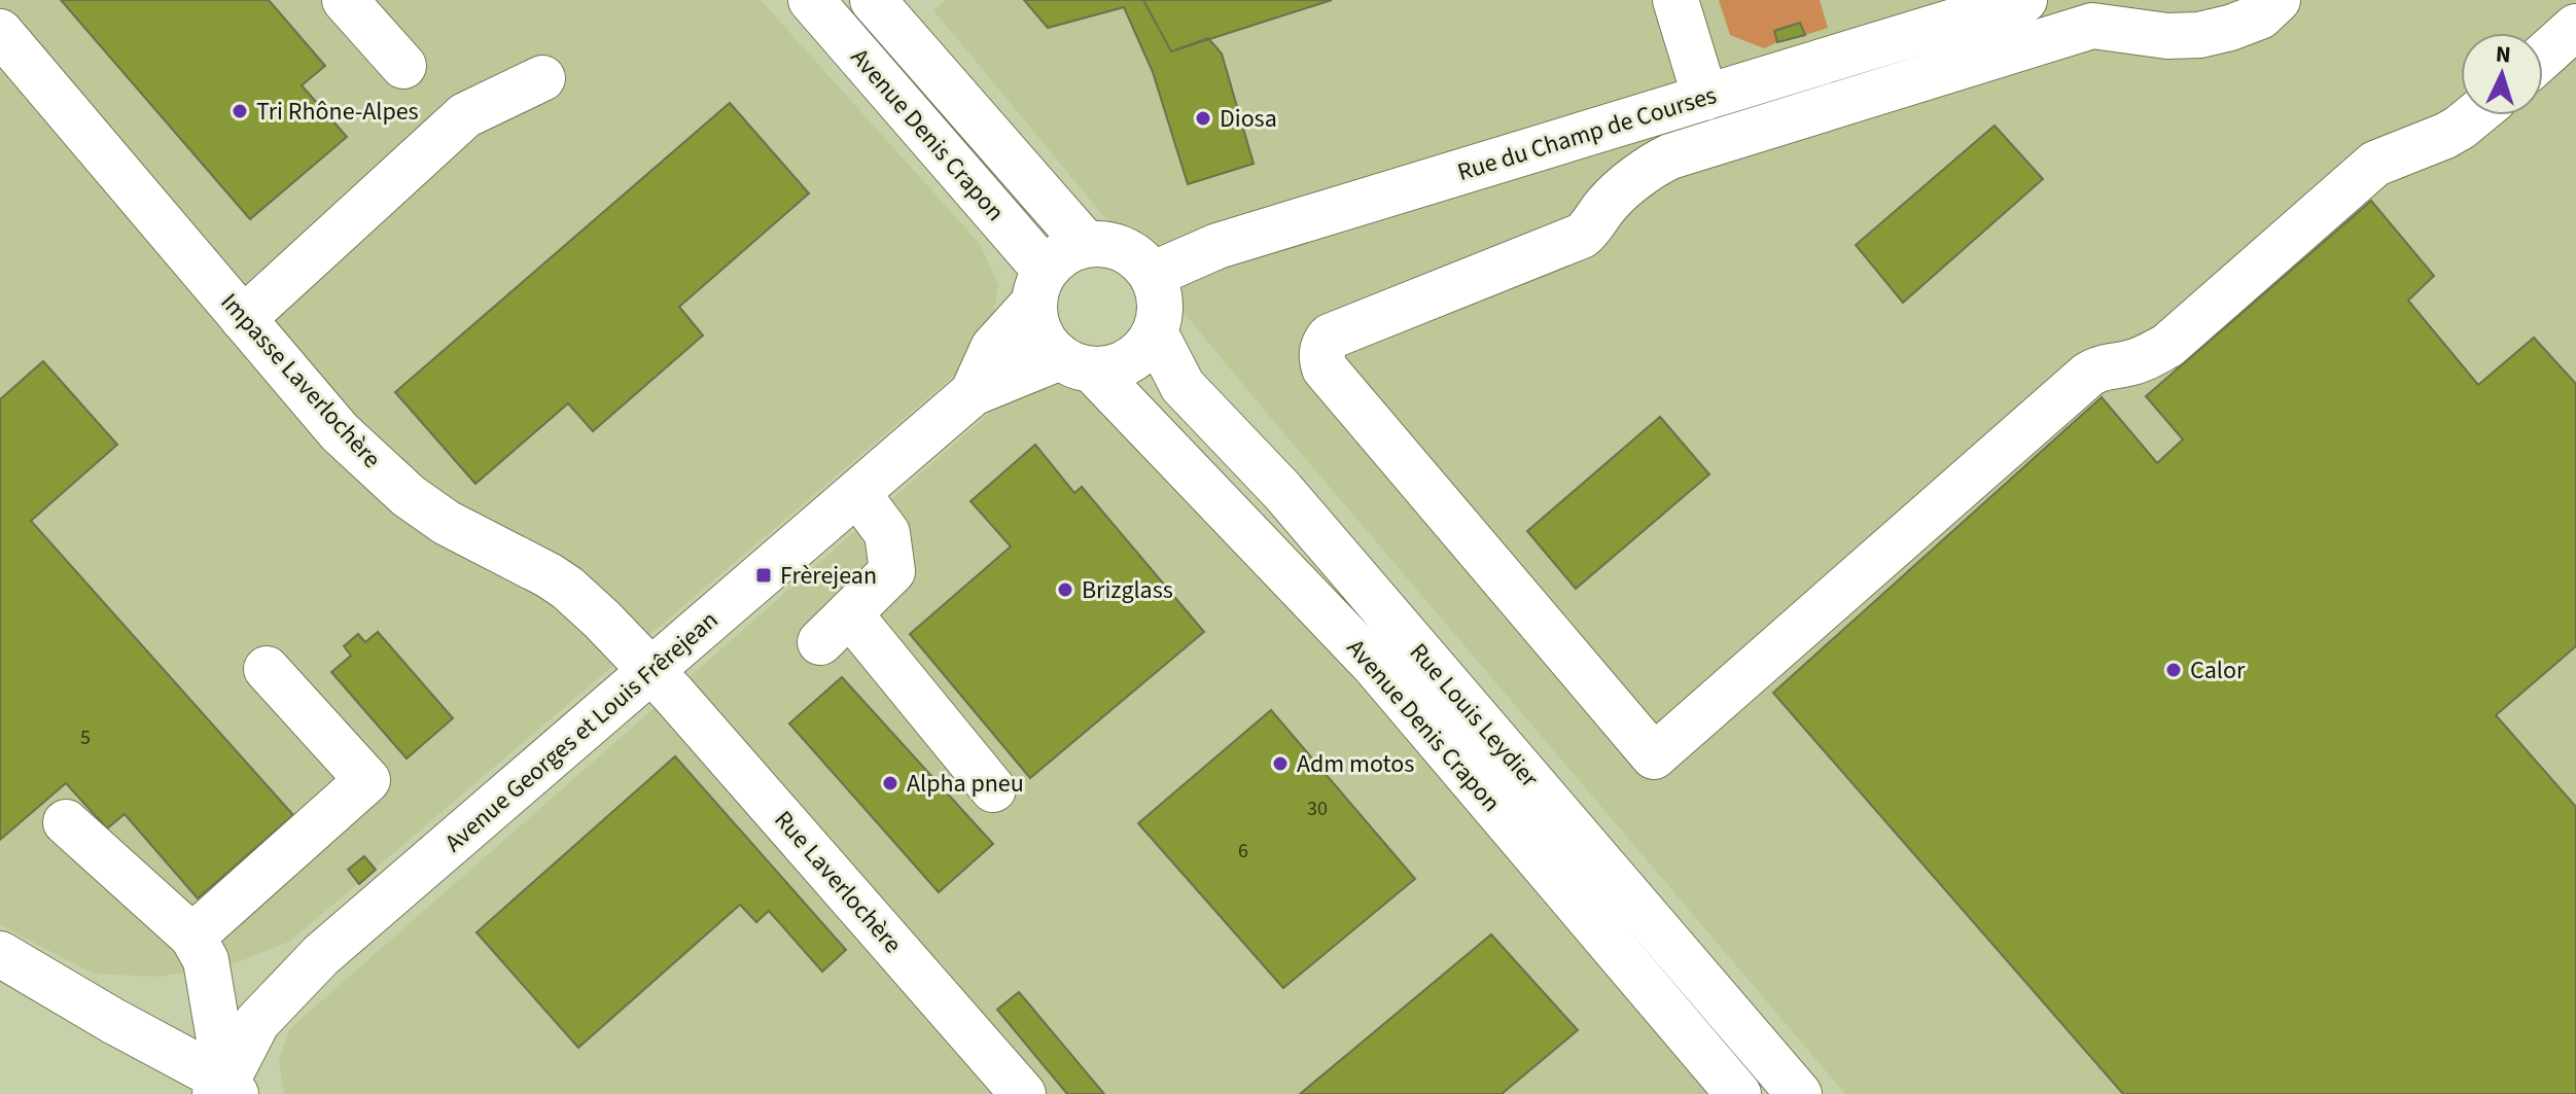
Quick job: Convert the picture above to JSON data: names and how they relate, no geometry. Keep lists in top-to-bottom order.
{
  "streets": {
    "street": [
      "Rue du Champ de Courses",
      "Avenue Denis Crapon",
      "Impasse Laverlochère",
      "Rue Louis Leydier",
      "Avenue Georges et Louis Frêrejean",
      "Rue Laverlochère"
    ]
  },
  "crossings": [
    ["Rue du Champ de Courses", "Avenue Denis Crapon"],
    ["Rue du Champ de Courses", "Rue Louis Leydier"],
    ["Rue du Champ de Courses", "Avenue Georges et Louis Frêrejean"],
    ["Avenue Denis Crapon", "Rue Louis Leydier"],
    ["Avenue Denis Crapon", "Avenue Georges et Louis Frêrejean"],
    ["Impasse Laverlochère", "Avenue Georges et Louis Frêrejean"],
    ["Impasse Laverlochère", "Rue Laverlochère"],
    ["Rue Louis Leydier", "Avenue Georges et Louis Frêrejean"],
    ["Avenue Georges et Louis Frêrejean", "Rue Laverlochère"]
  ],
  "places": {
    "other": [
      "Tri Rhône-Alpes",
      "Diosa",
      "Brizglass",
      "Calor",
      "Adm motos",
      "Alpha pneu"
    ],
    "transit": ["Frèrejean"]
  },
  "house_numbers": ["5", "30", "6"],
  "north": "top"
}
